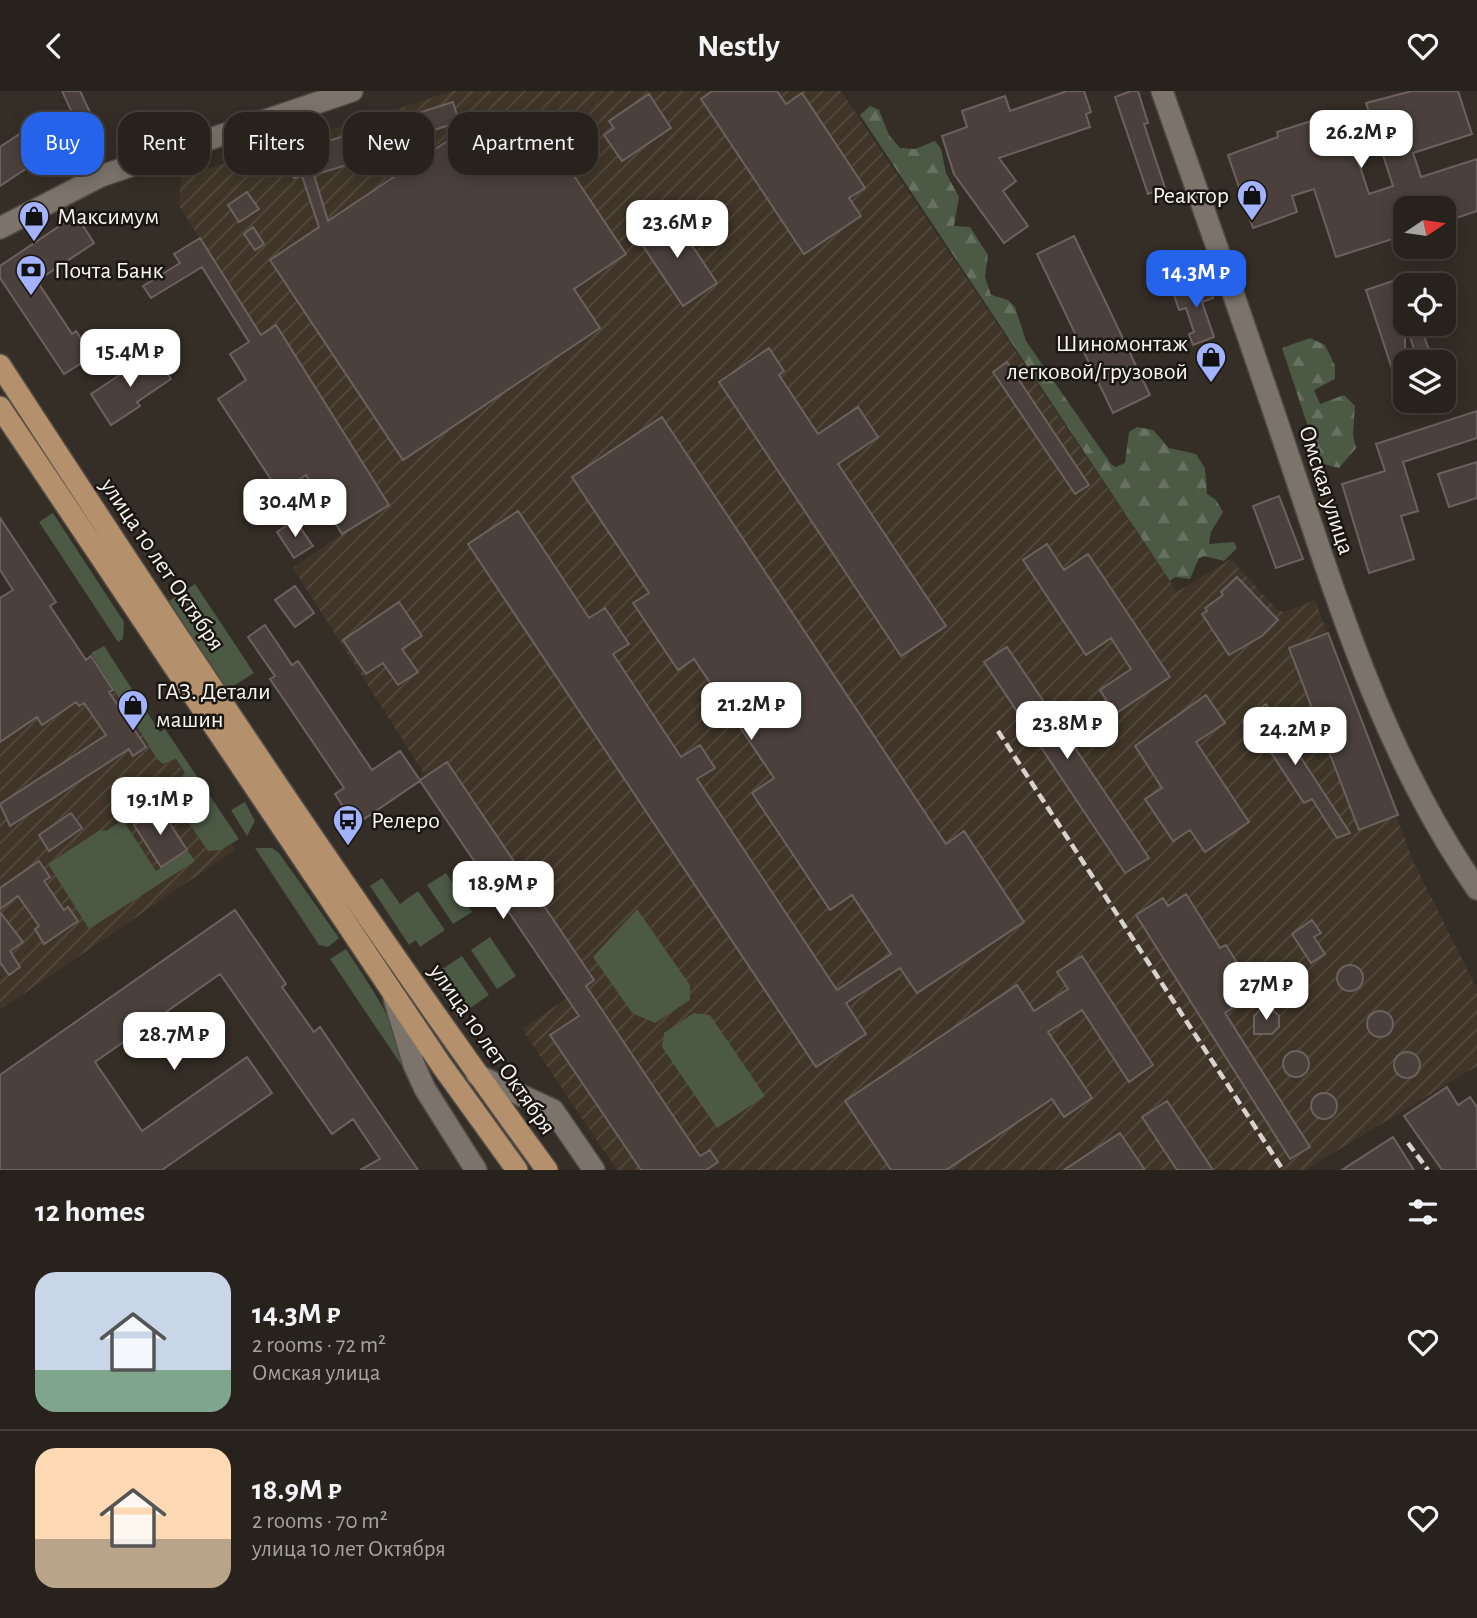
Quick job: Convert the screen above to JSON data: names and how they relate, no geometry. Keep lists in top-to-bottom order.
{
  "streets": {
    "main road": ["улица 10 лет Октября"],
    "street": ["Омская улица"]
  },
  "places": {
    "shop": [
      "Реактор",
      "Максимум",
      "Шиномонтаж легковой/грузовой",
      "ГАЗ. Детали машин"
    ],
    "bank": ["Почта Банк"],
    "bus stop": ["Релеро"]
  },
  "north": "right",
  "page": {
    "header": "Nestly",
    "price": [
      "26.2M ₽",
      "23.6M ₽",
      "14.3M ₽",
      "15.4M ₽",
      "30.4M ₽",
      "21.2M ₽",
      "23.8M ₽",
      "24.2M ₽",
      "19.1M ₽",
      "18.9M ₽",
      "27M ₽",
      "28.7M ₽"
    ],
    "chip": [
      "Buy",
      "Rent",
      "Filters",
      "New",
      "Apartment"
    ],
    "heading": "12 homes",
    "list": [
      {
        "name": "14.3M ₽",
        "note": "2 rooms · 72 m² · Омская улица"
      },
      {
        "name": "18.9M ₽",
        "note": "2 rooms · 70 m² · улица 10 лет Октября"
      }
    ]
  }
}
